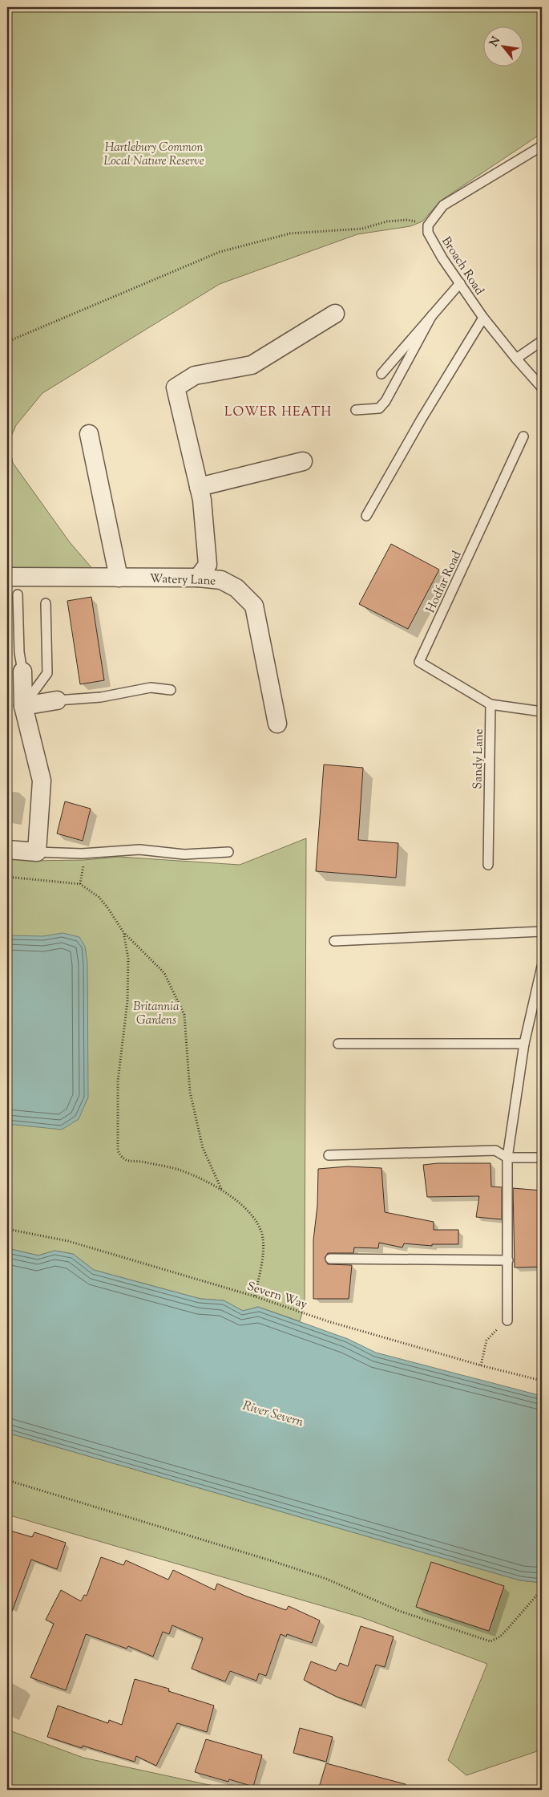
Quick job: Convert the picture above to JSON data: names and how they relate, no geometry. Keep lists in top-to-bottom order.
{
  "streets": {
    "street": ["Watery Lane"],
    "lane": ["Broach Road", "Hodfar Road", "Sandy Lane"],
    "path": ["Severn Way"]
  },
  "crossings": [
    ["Hodfar Road", "Sandy Lane"]
  ],
  "districts": ["LOWER HEATH"],
  "water": ["River Severn"],
  "parks": ["Hartlebury Common Local Nature Reserve", "Britannia Gardens"],
  "north": "top left"
}
